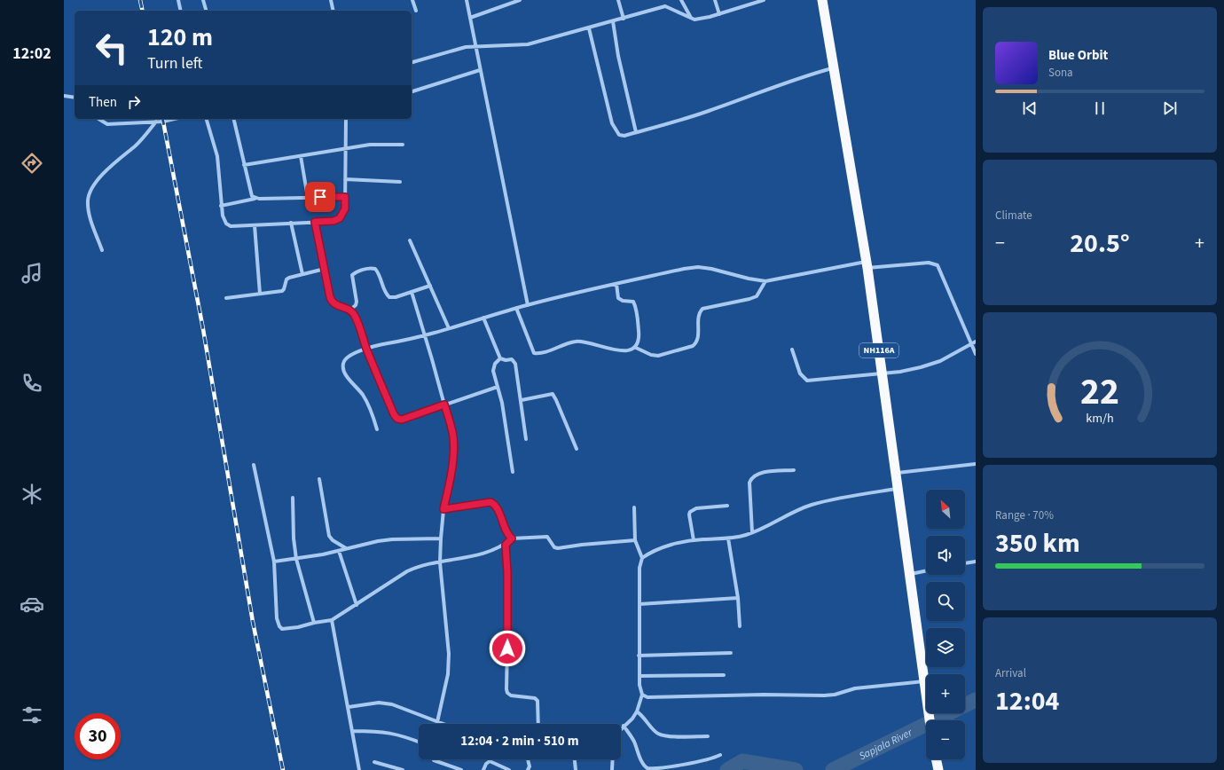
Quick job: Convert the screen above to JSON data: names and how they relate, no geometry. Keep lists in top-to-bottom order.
{
  "streets": {
    "highway": ["NH116A"]
  },
  "water": ["Sapjala River"],
  "north": "top left",
  "page": {
    "tabs": "12:02",
    "turn": ["120 m", "Turn left"],
    "song": ["Blue Orbit", "Sona"],
    "then": "Then",
    "tile": [
      "Climate",
      ["Range · 70%", "350 km"],
      ["Arrival", "12:04"]
    ],
    "heat": ["−", "20.5°", "+"],
    "map_buttons": ["+", "−"],
    "limit": "30",
    "trip": "12:04 · 2 min · 510 m",
    "gauge": ["22", "km/h"]
  }
}
